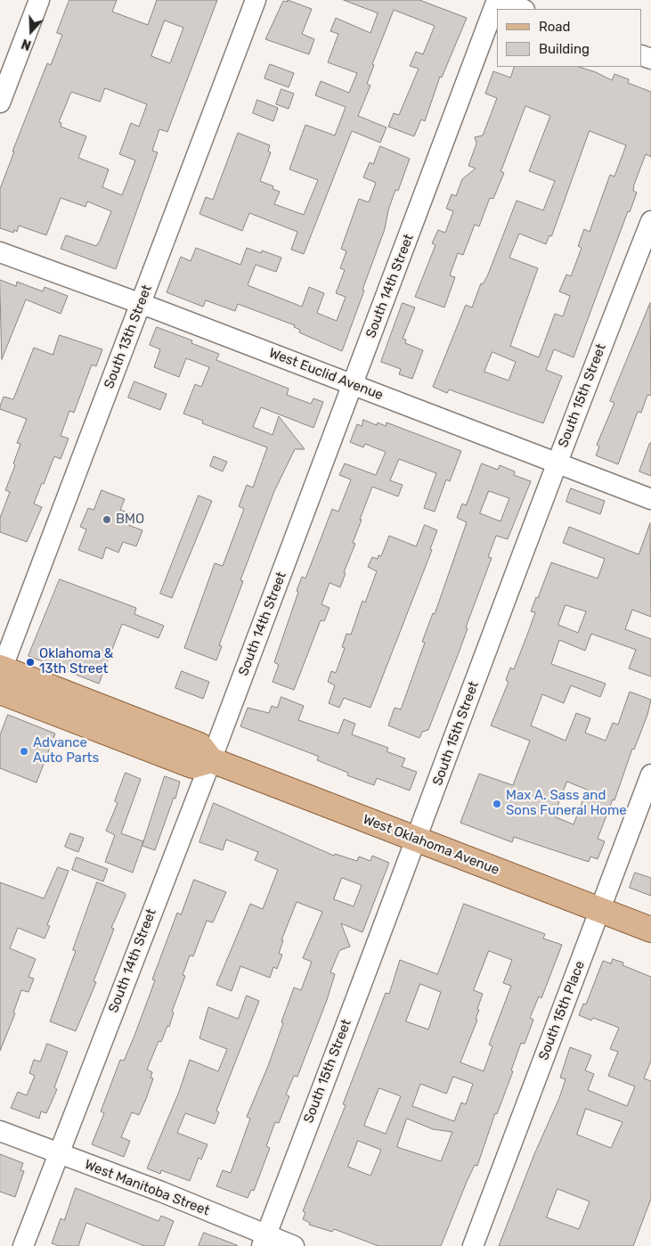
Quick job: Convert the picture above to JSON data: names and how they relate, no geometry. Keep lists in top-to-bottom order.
{
  "streets": {
    "main road": ["West Oklahoma Avenue"],
    "street": [
      "South 14th Street",
      "South 13th Street",
      "West Euclid Avenue",
      "South 15th Street",
      "South 15th Place",
      "West Manitoba Street"
    ]
  },
  "crossings": [
    ["South 14th Street", "West Euclid Avenue"],
    ["South 14th Street", "West Oklahoma Avenue"],
    ["South 14th Street", "West Manitoba Street"],
    ["South 13th Street", "West Euclid Avenue"],
    ["South 13th Street", "West Oklahoma Avenue"],
    ["West Euclid Avenue", "South 15th Street"],
    ["South 15th Street", "West Oklahoma Avenue"],
    ["South 15th Street", "West Manitoba Street"],
    ["West Oklahoma Avenue", "South 15th Place"]
  ],
  "places": [
    "BMO",
    "Oklahoma & 13th Street",
    "Advance Auto Parts",
    "Max A. Sass and Sons Funeral Home"
  ],
  "legend": ["Road", "Building"],
  "north": "bottom"
}
